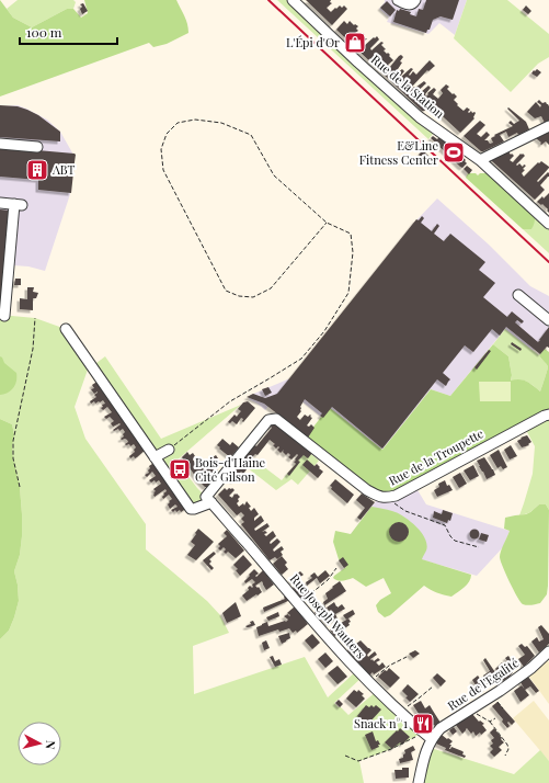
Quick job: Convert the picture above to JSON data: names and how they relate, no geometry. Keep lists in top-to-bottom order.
{
  "streets": {
    "street": [
      "Rue de la Station",
      "Rue de la Troupette",
      "Rue Joseph Wauters",
      "Rue de l'Egalité"
    ]
  },
  "crossings": [
    ["Rue de la Troupette", "Rue Joseph Wauters"],
    ["Rue Joseph Wauters", "Rue de l'Egalité"]
  ],
  "places": {
    "shop": ["L'Épi d'Or"],
    "sports": ["E&Line Fitness Center"],
    "building": ["ABT"],
    "bus stop": ["Bois-d'Haine Cité Gilson"],
    "restaurant": ["Snack n° 1"]
  },
  "scale_bar": "100 m",
  "north": "right"
}
